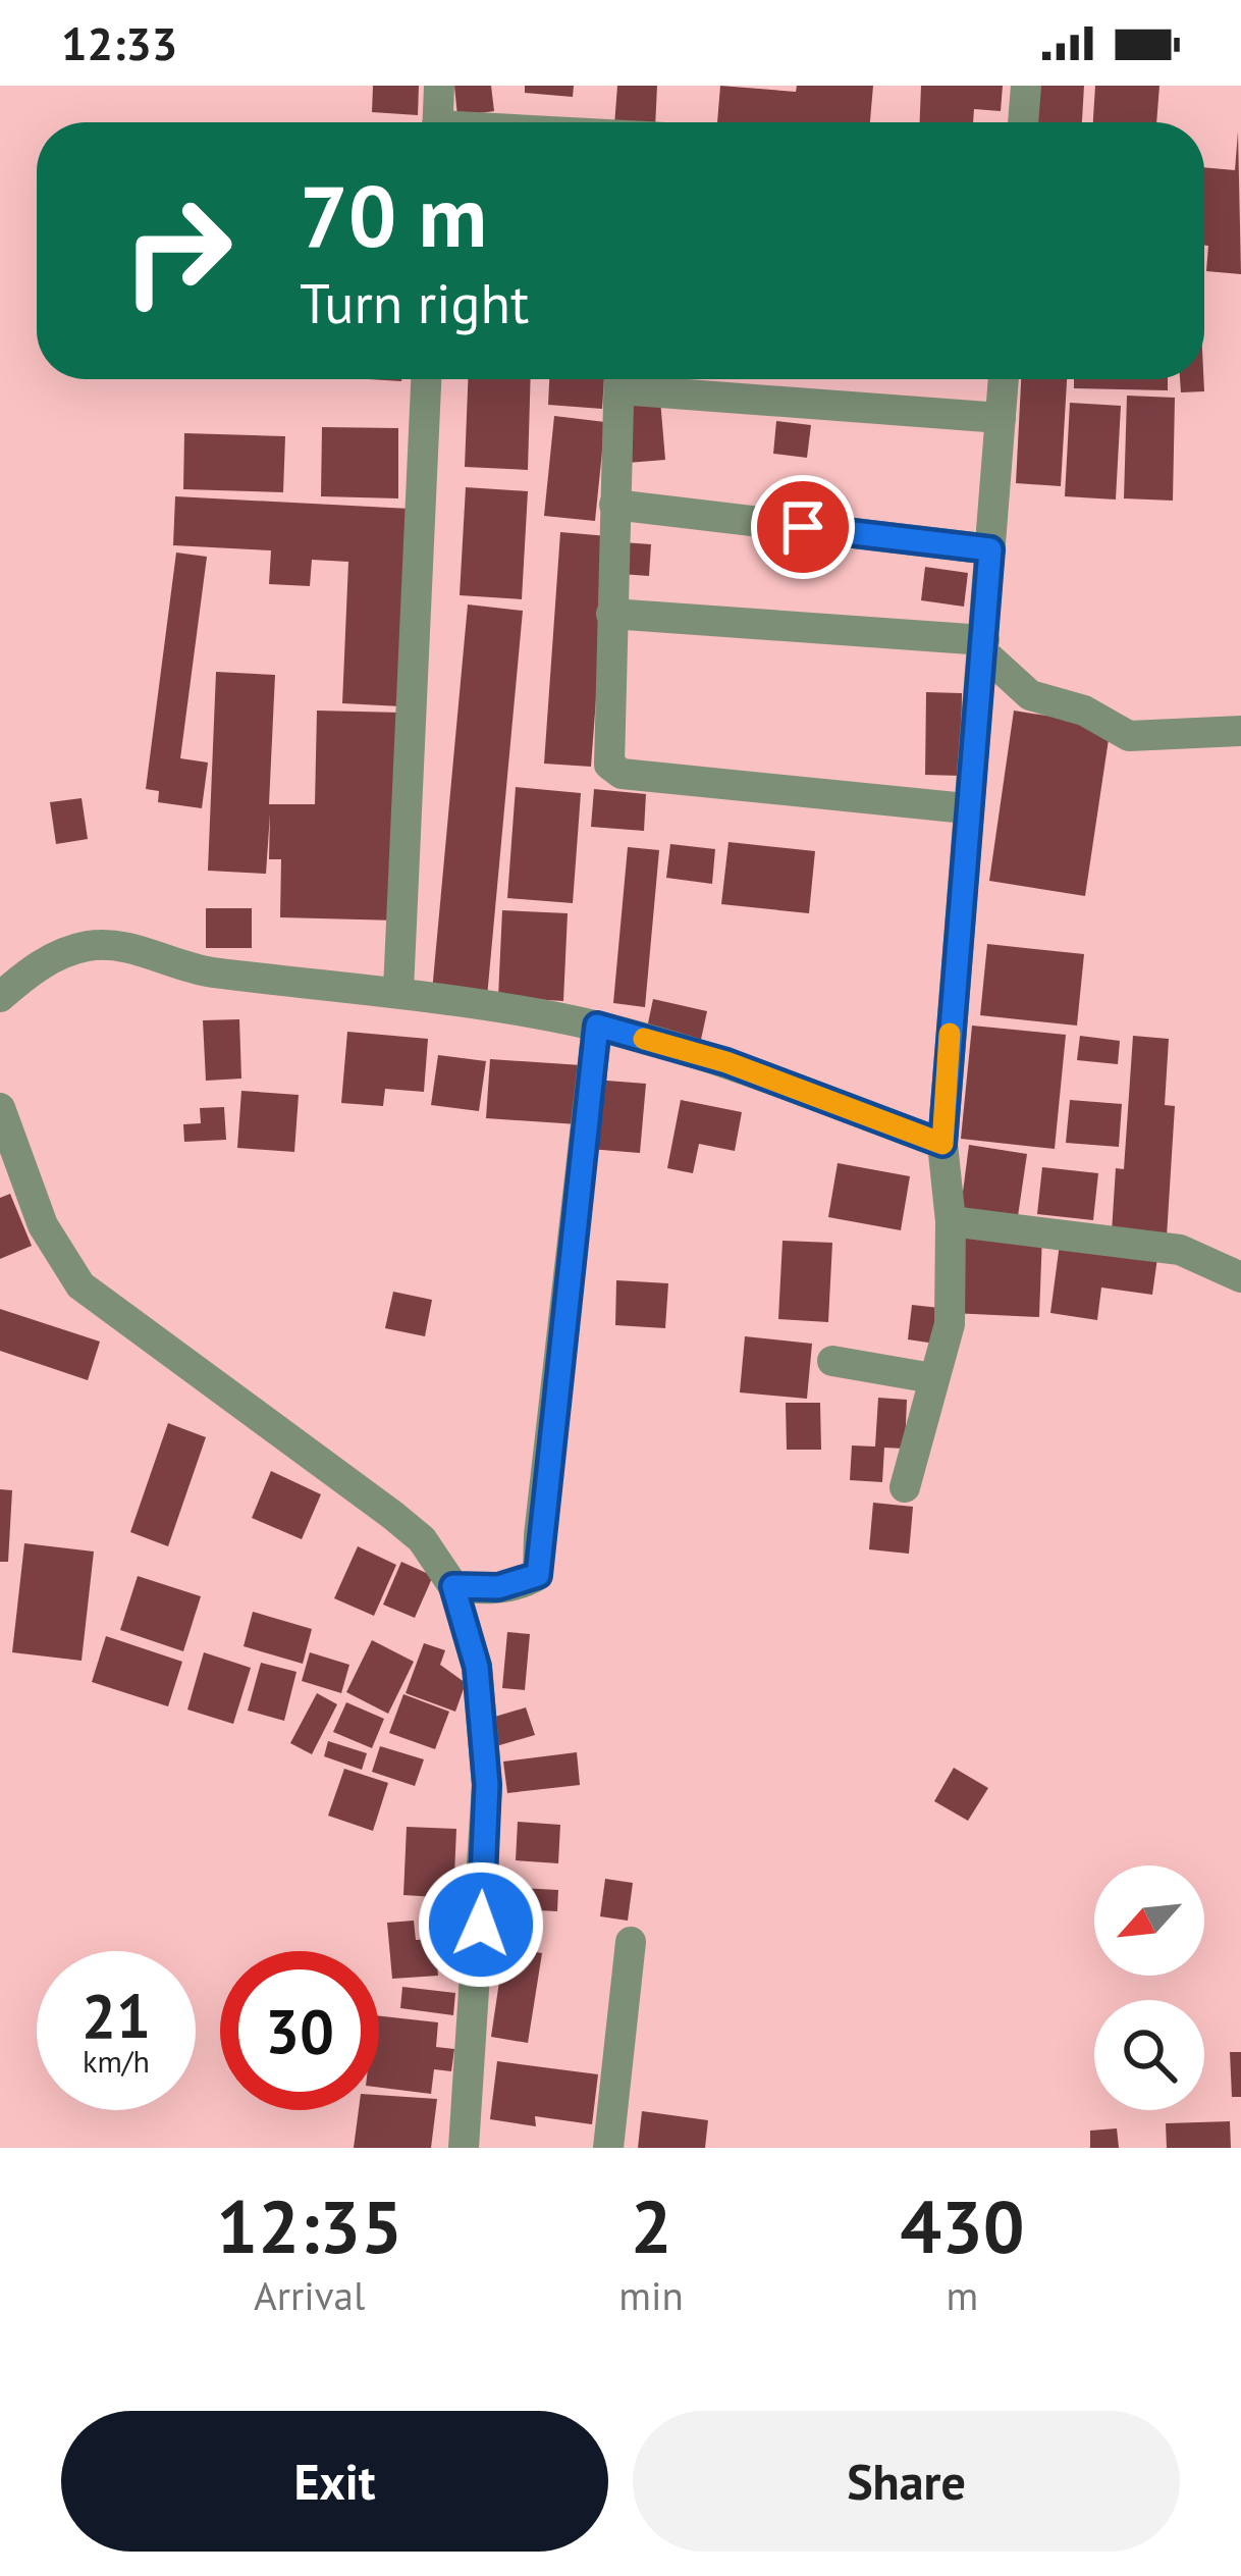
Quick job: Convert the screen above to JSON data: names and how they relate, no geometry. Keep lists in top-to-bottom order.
{
  "north": "bottom left",
  "page": {
    "status": "12:33",
    "turn": ["70 m", "Turn right"],
    "speed": "21 km/h",
    "limit": "30",
    "eta": [
      "12:35",
      "Arrival",
      "2",
      "min",
      "430",
      "m"
    ],
    "buttons": ["Exit", "Share"]
  }
}
